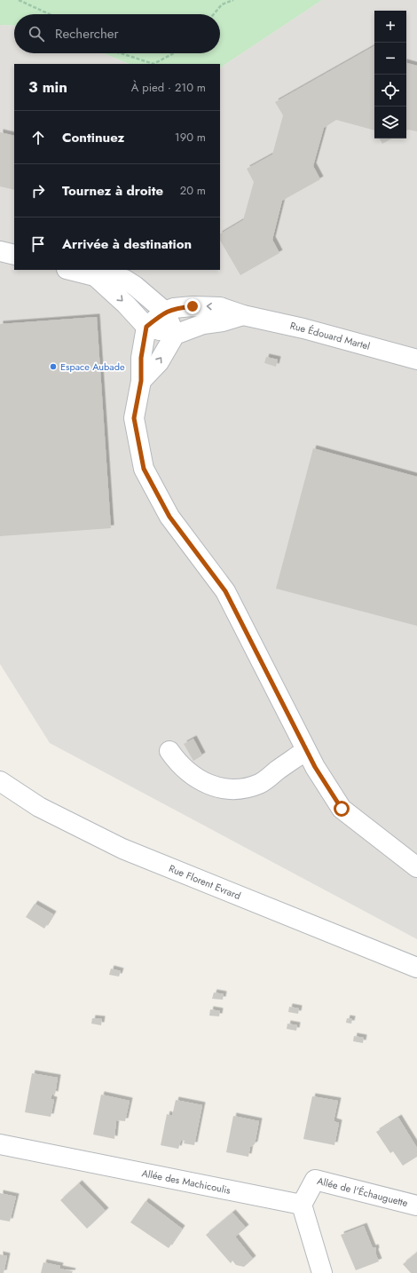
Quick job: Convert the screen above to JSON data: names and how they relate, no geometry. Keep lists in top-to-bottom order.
{
  "streets": {
    "street": [
      "Rue Édouard Martel",
      "Rue Florent Evrard",
      "Allée des Machicoulis",
      "Allée de l'Échauguette"
    ]
  },
  "crossings": [
    ["Allée des Machicoulis", "Allée de l'Échauguette"]
  ],
  "places": ["Espace Aubade"],
  "page": {
    "map_buttons": ["+", "−"],
    "search": "Rechercher",
    "heading": ["3 min", "À pied · 210 m"],
    "list": [
      ["Continuez", "190 m"],
      ["Tournez à droite", "20 m"],
      "Arrivée à destination"
    ]
  }
}
